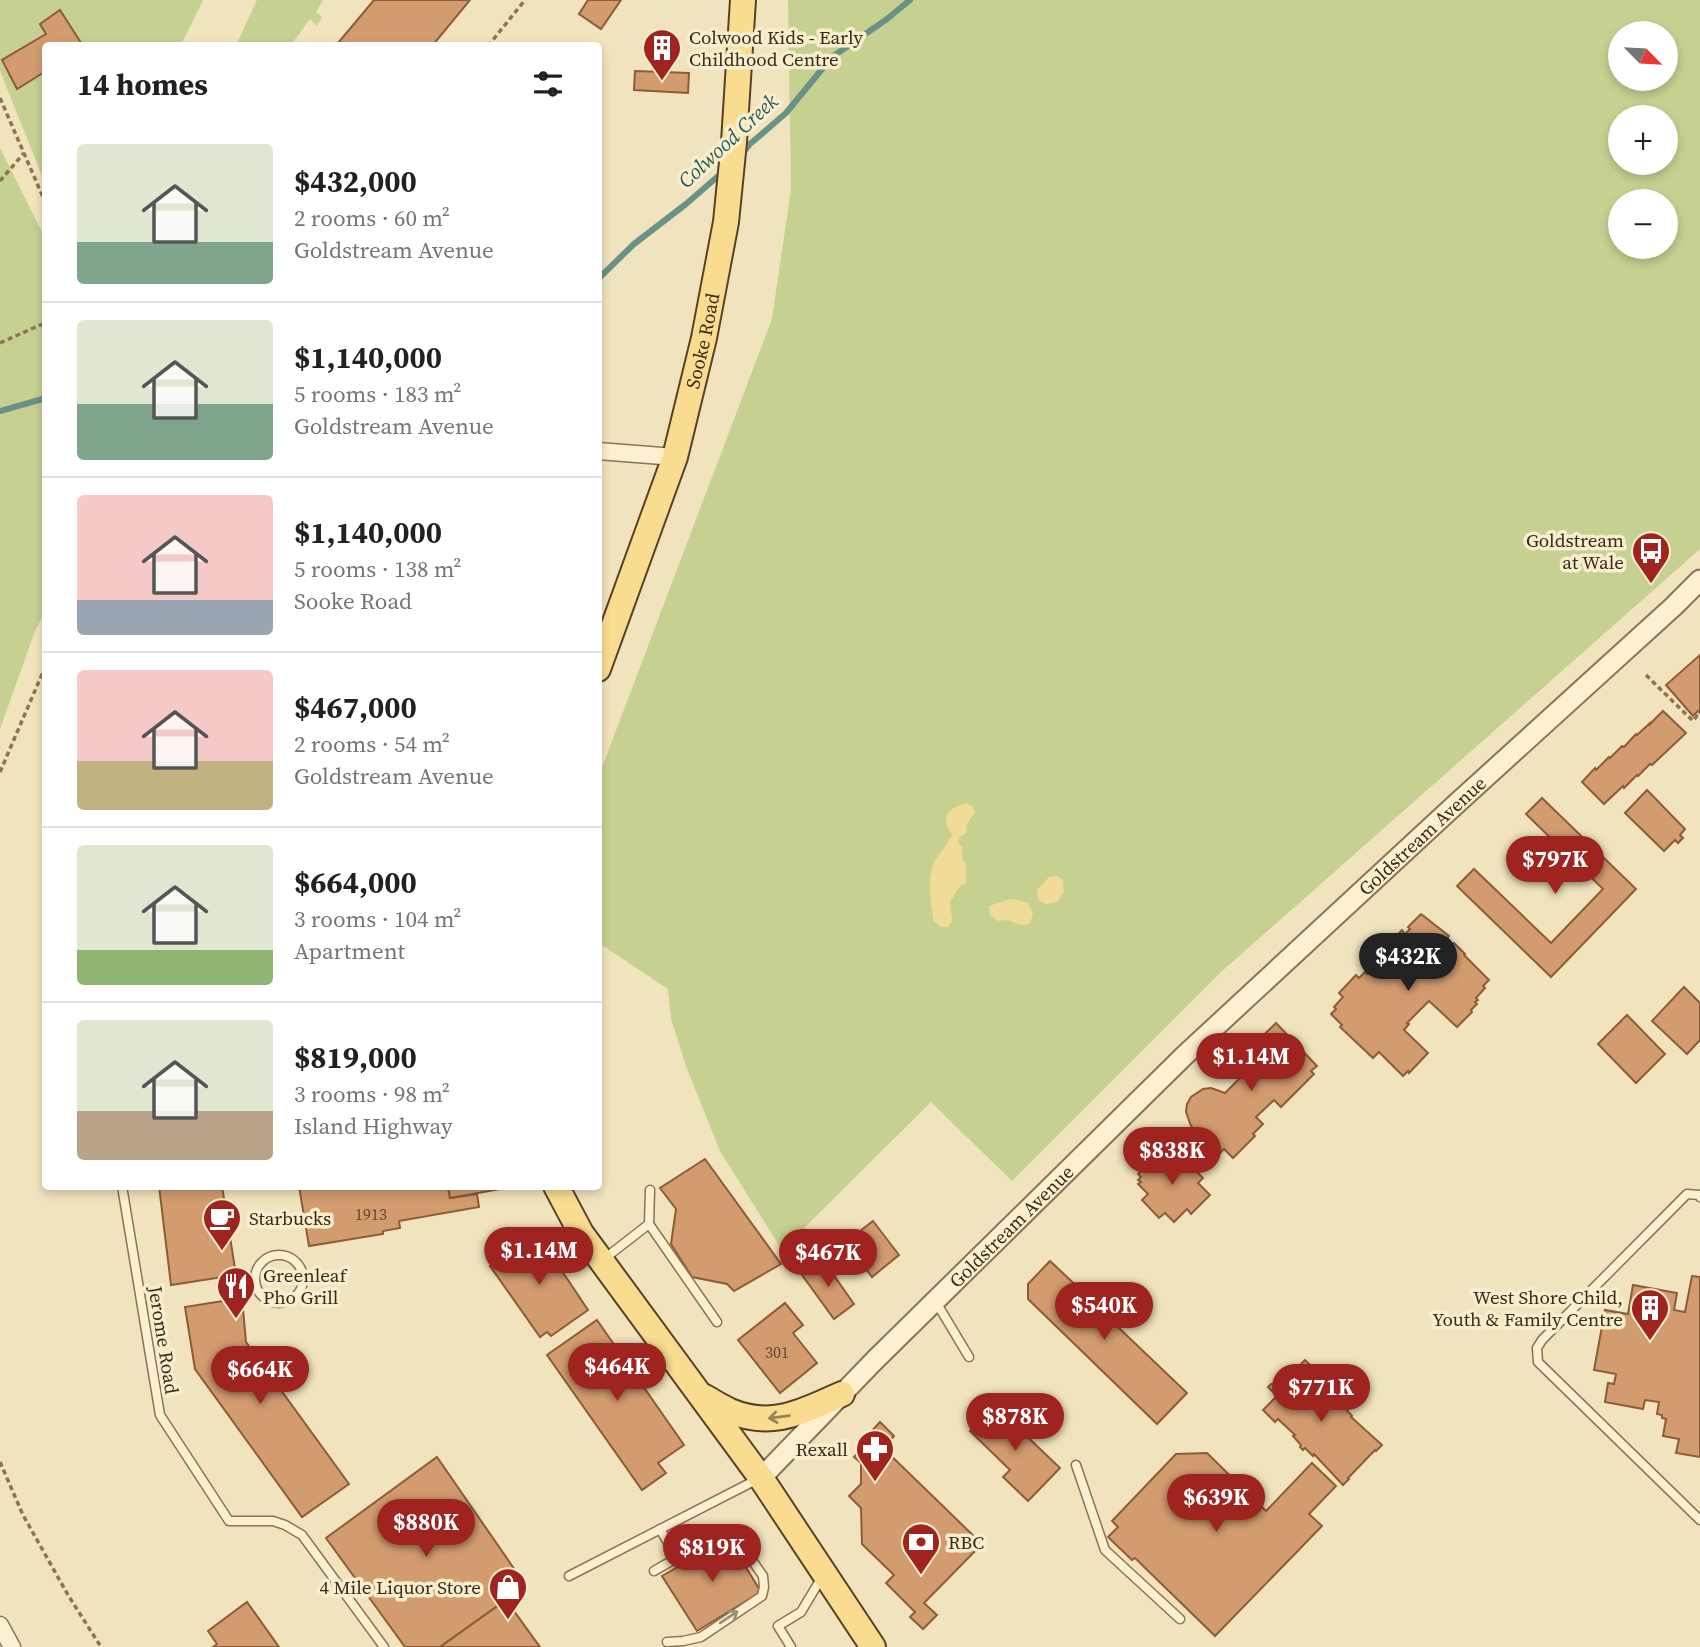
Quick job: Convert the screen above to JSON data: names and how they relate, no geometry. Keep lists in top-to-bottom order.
{
  "streets": {
    "main road": ["Sooke Road"],
    "street": ["Goldstream Avenue"],
    "lane": ["Jerome Road"]
  },
  "water": ["Colwood Creek"],
  "places": {
    "building": ["Colwood Kids - Early Childhood Centre", "West Shore Child, Youth & Family Centre"],
    "bus stop": ["Goldstream at Wale"],
    "cafe": ["Starbucks"],
    "restaurant": ["Greenleaf Pho Grill"],
    "pharmacy": ["Rexall"],
    "bank": ["RBC"],
    "shop": ["4 Mile Liquor Store"]
  },
  "house_numbers": ["1913", "301"],
  "north": "bottom right",
  "page": {
    "map_buttons": ["+", "−"],
    "heading": "14 homes",
    "list": [
      {
        "name": "$432,000",
        "note": "2 rooms · 60 m² · Goldstream Avenue"
      },
      {
        "name": "$1,140,000",
        "note": "5 rooms · 183 m² · Goldstream Avenue"
      },
      {
        "name": "$1,140,000",
        "note": "5 rooms · 138 m² · Sooke Road"
      },
      {
        "name": "$467,000",
        "note": "2 rooms · 54 m² · Goldstream Avenue"
      },
      {
        "name": "$664,000",
        "note": "3 rooms · 104 m² · Apartment"
      },
      {
        "name": "$819,000",
        "note": "3 rooms · 98 m² · Island Highway"
      }
    ],
    "price": [
      "$797K",
      "$432K",
      "$1.14M",
      "$838K",
      "$1.14M",
      "$467K",
      "$540K",
      "$464K",
      "$664K",
      "$771K",
      "$878K",
      "$639K",
      "$880K",
      "$819K"
    ]
  }
}
